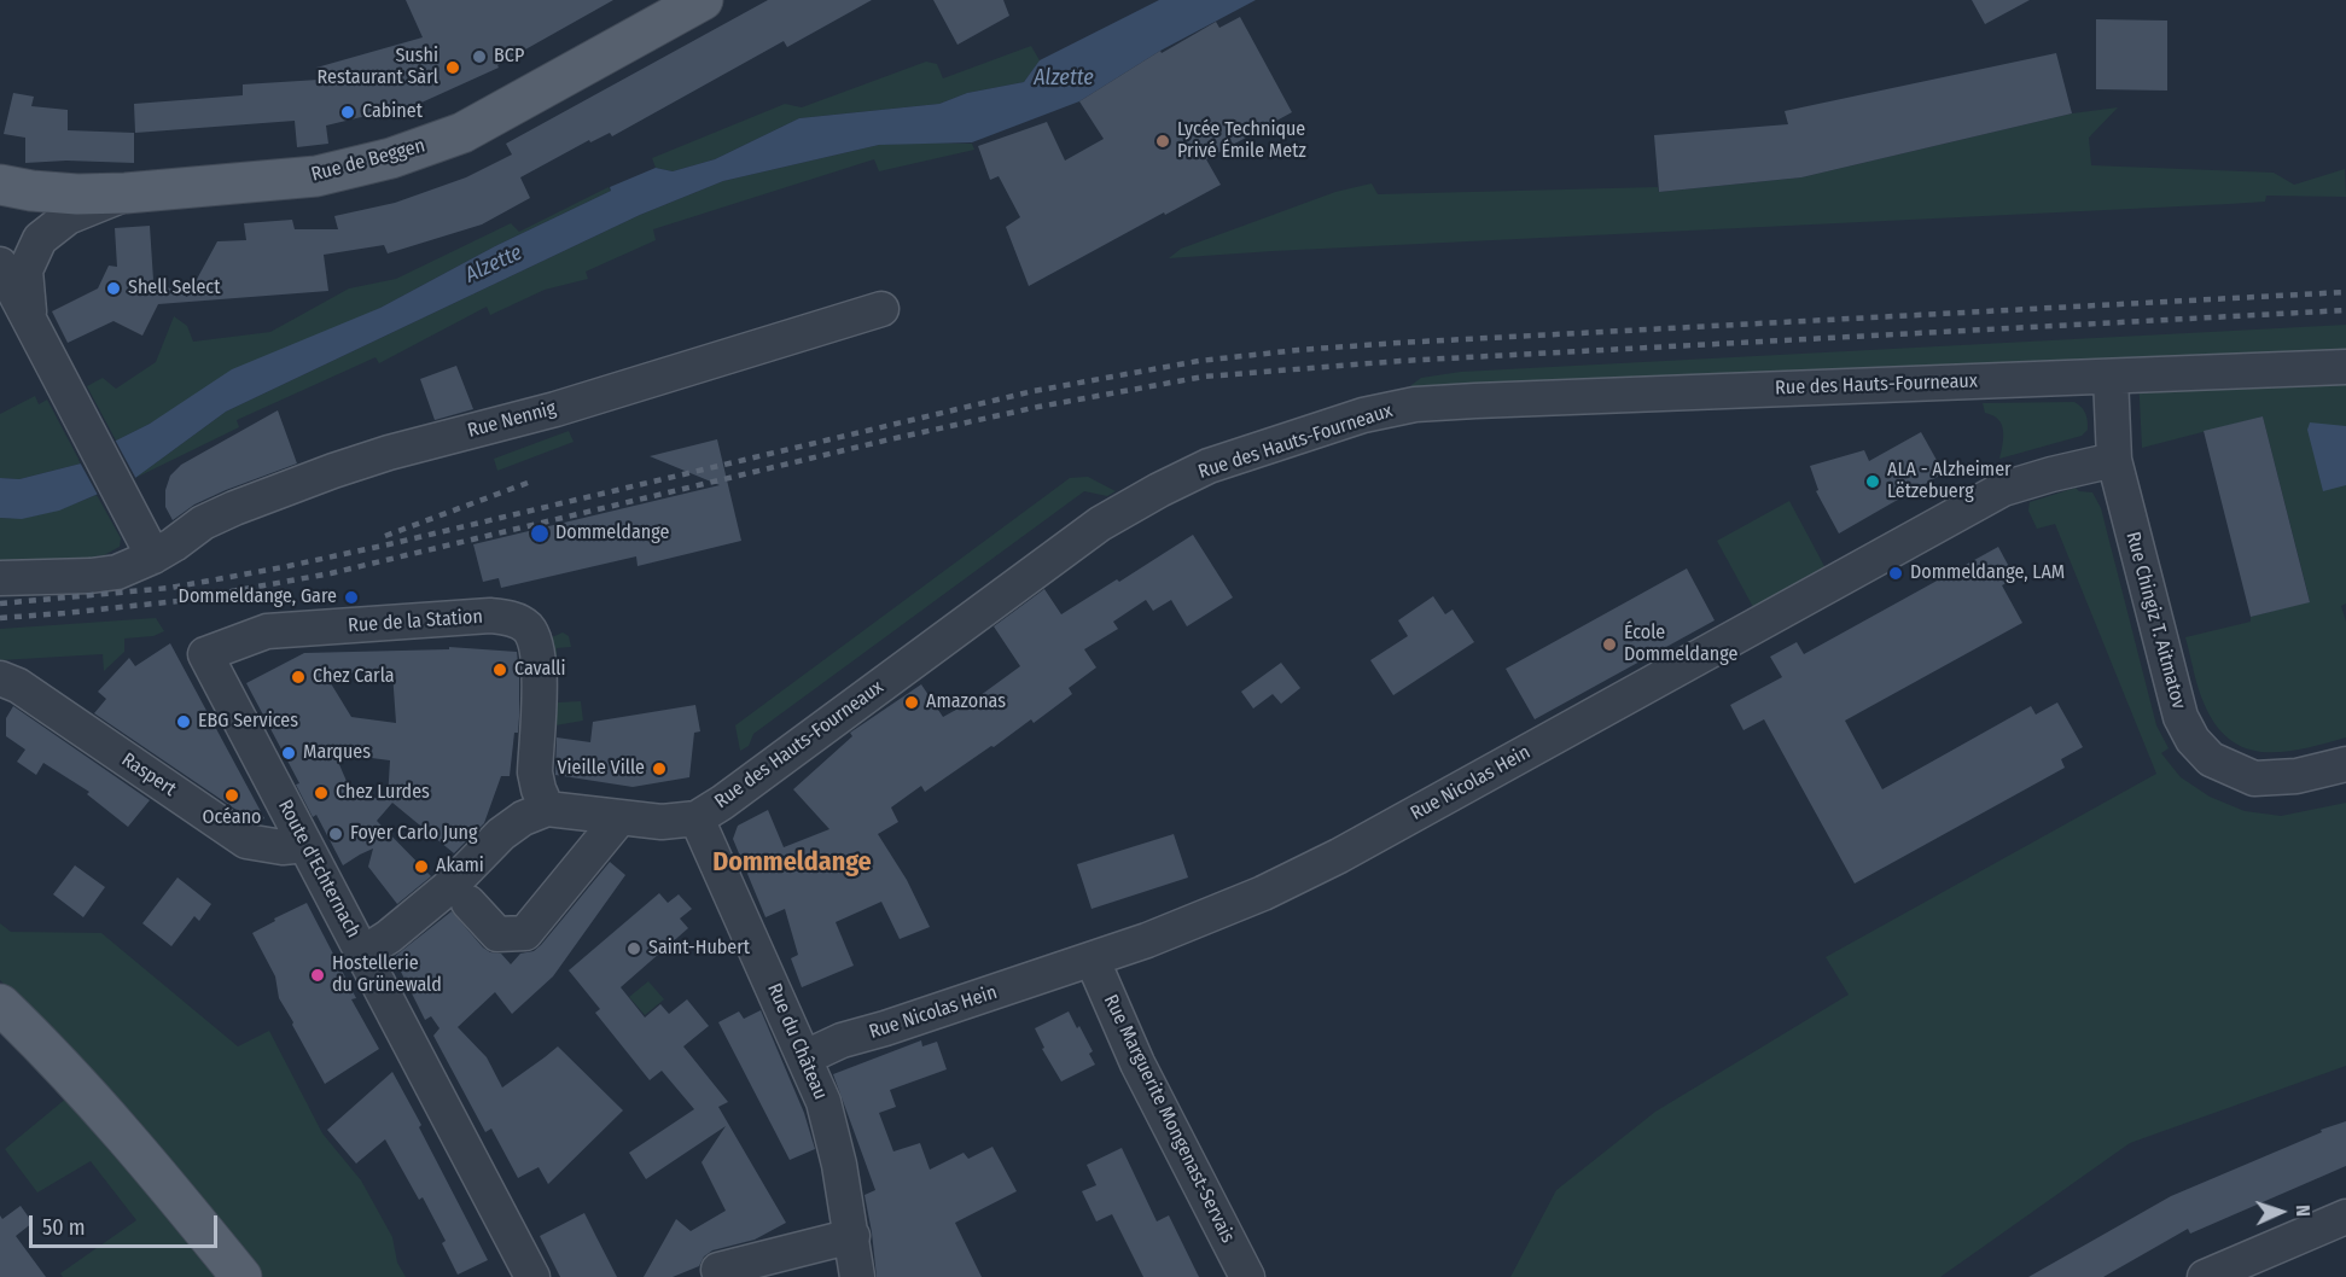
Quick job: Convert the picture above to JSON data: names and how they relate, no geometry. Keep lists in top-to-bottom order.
{
  "streets": {
    "main road": ["Rue de Beggen"],
    "street": [
      "Rue des Hauts-Fourneaux",
      "Rue Nennig",
      "Rue Chingiz T. Aitmatov",
      "Rue de la Station",
      "Raspert",
      "Rue Nicolas Hein",
      "Route d'Echternach",
      "Rue du Château",
      "Rue Marguerite Mongenast-Servais"
    ]
  },
  "crossings": [
    ["Rue des Hauts-Fourneaux", "Rue Chingiz T. Aitmatov"],
    ["Rue des Hauts-Fourneaux", "Rue de la Station"],
    ["Rue des Hauts-Fourneaux", "Rue du Château"],
    ["Rue Chingiz T. Aitmatov", "Rue Nicolas Hein"],
    ["Rue de la Station", "Route d'Echternach"],
    ["Raspert", "Route d'Echternach"],
    ["Rue Nicolas Hein", "Rue du Château"],
    ["Rue Nicolas Hein", "Rue Marguerite Mongenast-Servais"]
  ],
  "districts": ["Dommeldange"],
  "water": ["Alzette"],
  "places": [
    "BCP",
    "Sushi Restaurant Sàrl",
    "Cabinet",
    "Lycée Technique Privé Émile Metz",
    "Shell Select",
    "ALA - Alzheimer Lëtzebuerg",
    "Dommeldange",
    "Dommeldange, LAM",
    "Dommeldange, Gare",
    "École Dommeldange",
    "Cavalli",
    "Chez Carla",
    "Amazonas",
    "EBG Services",
    "Marques",
    "Vieille Ville",
    "Chez Lurdes",
    "Océano",
    "Foyer Carlo Jung",
    "Akami",
    "Saint-Hubert",
    "Hostellerie du Grünewald"
  ],
  "scale_bar": "50 m",
  "north": "right"
}
